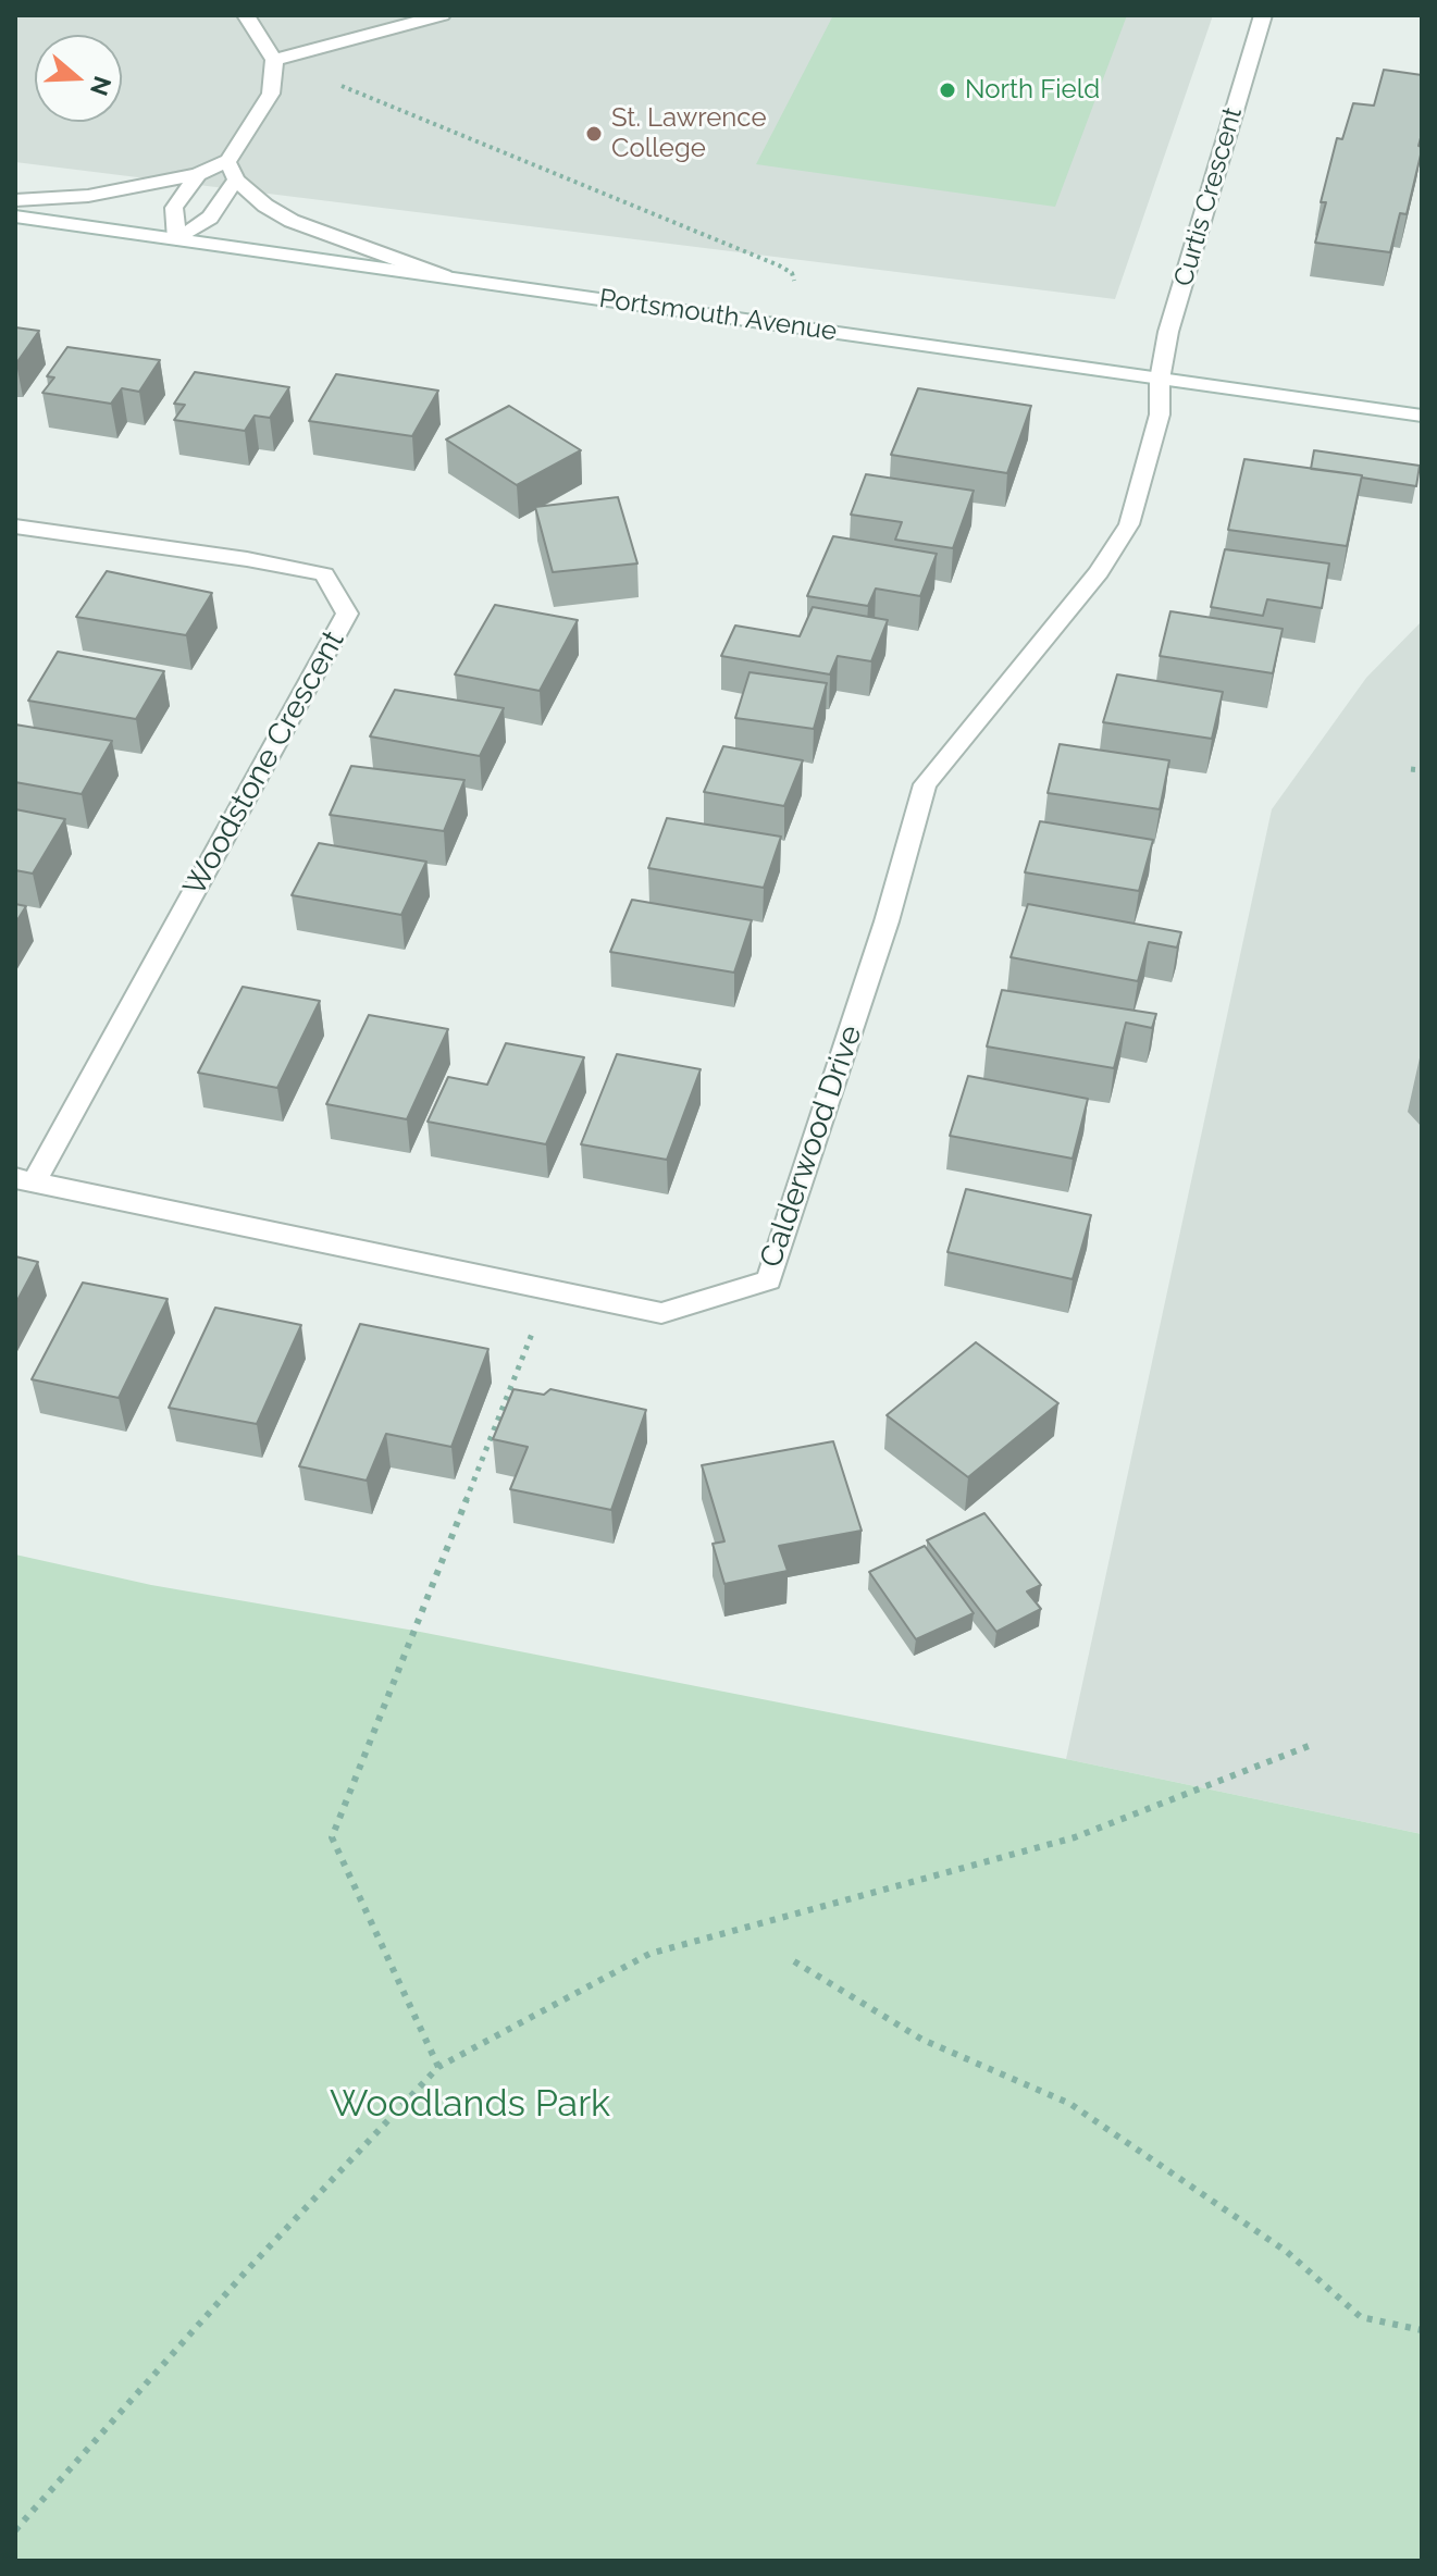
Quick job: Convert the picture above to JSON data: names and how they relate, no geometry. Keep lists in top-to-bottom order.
{
  "streets": {
    "street": [
      "Curtis Crescent",
      "Portsmouth Avenue",
      "Woodstone Crescent",
      "Calderwood Drive"
    ]
  },
  "crossings": [
    ["Curtis Crescent", "Portsmouth Avenue"],
    ["Curtis Crescent", "Calderwood Drive"],
    ["Portsmouth Avenue", "Calderwood Drive"],
    ["Woodstone Crescent", "Calderwood Drive"]
  ],
  "parks": ["Woodlands Park"],
  "places": ["North Field", "St. Lawrence College"],
  "north": "right"
}
